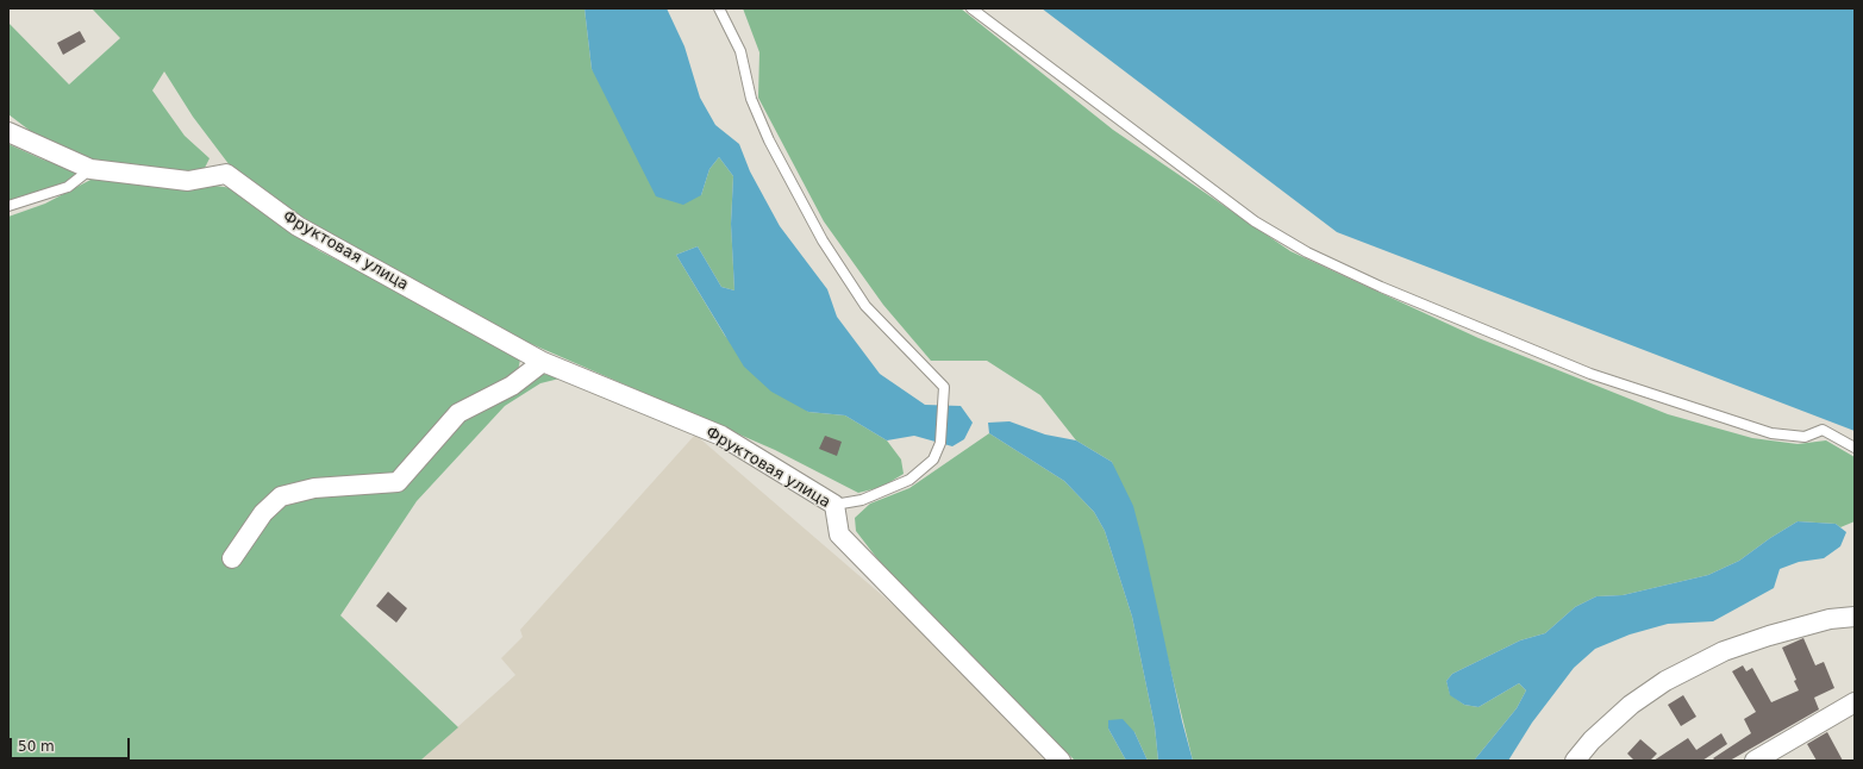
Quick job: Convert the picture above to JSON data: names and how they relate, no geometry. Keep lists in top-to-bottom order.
{
  "streets": {
    "street": ["Фруктовая улица"]
  },
  "scale_bar": "50 m"
}
